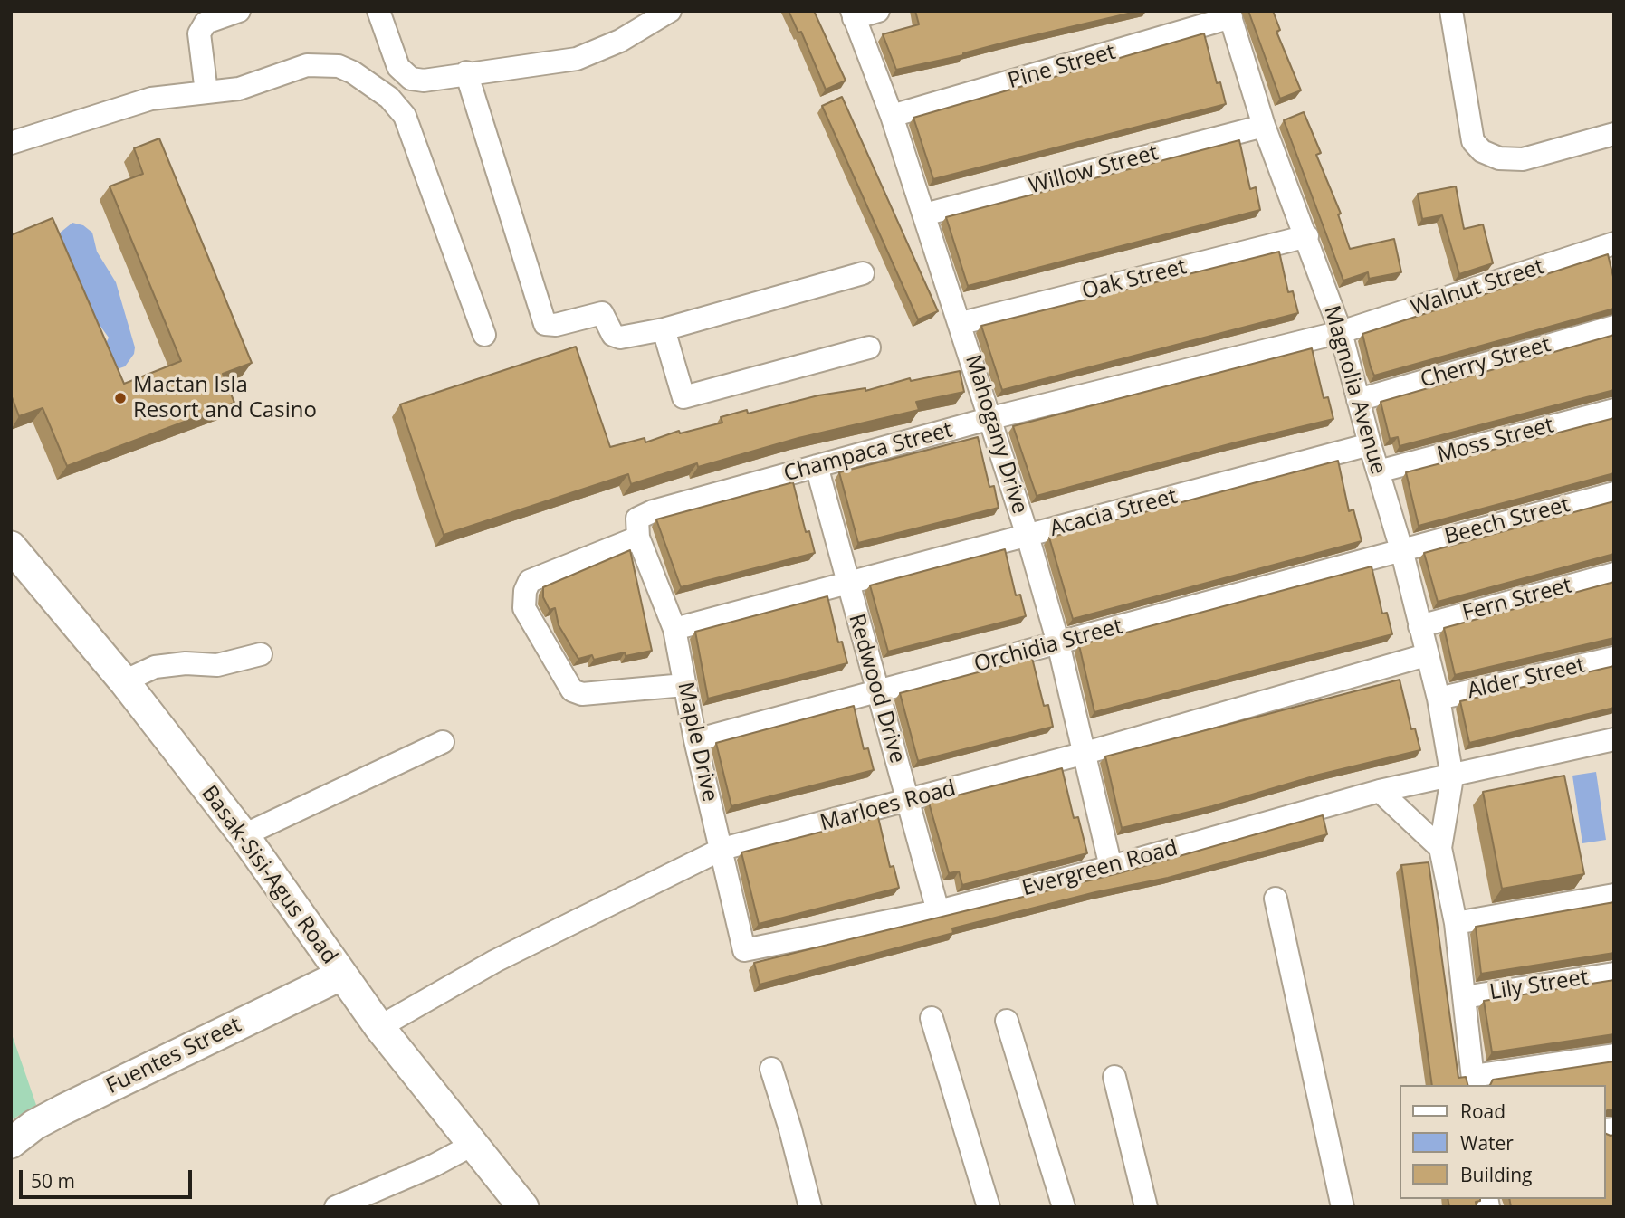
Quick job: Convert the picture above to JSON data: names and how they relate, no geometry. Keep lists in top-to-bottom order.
{
  "streets": {
    "street": [
      "Pine Street",
      "Willow Street",
      "Oak Street",
      "Walnut Street",
      "Cherry Street",
      "Magnolia Avenue",
      "Mahogany Drive",
      "Moss Street",
      "Champaca Street",
      "Acacia Street",
      "Beech Street",
      "Fern Street",
      "Orchidia Street",
      "Alder Street",
      "Redwood Drive",
      "Maple Drive",
      "Marloes Road",
      "Evergreen Road",
      "Basak-Sisi-Agus Road",
      "Lily Street",
      "Fuentes Street"
    ]
  },
  "crossings": [
    ["Pine Street", "Magnolia Avenue"],
    ["Pine Street", "Mahogany Drive"],
    ["Willow Street", "Magnolia Avenue"],
    ["Willow Street", "Mahogany Drive"],
    ["Oak Street", "Magnolia Avenue"],
    ["Oak Street", "Mahogany Drive"],
    ["Walnut Street", "Magnolia Avenue"],
    ["Walnut Street", "Champaca Street"],
    ["Cherry Street", "Magnolia Avenue"],
    ["Magnolia Avenue", "Moss Street"],
    ["Magnolia Avenue", "Champaca Street"],
    ["Magnolia Avenue", "Acacia Street"],
    ["Magnolia Avenue", "Beech Street"],
    ["Magnolia Avenue", "Fern Street"],
    ["Magnolia Avenue", "Orchidia Street"],
    ["Magnolia Avenue", "Alder Street"],
    ["Magnolia Avenue", "Marloes Road"],
    ["Magnolia Avenue", "Evergreen Road"],
    ["Mahogany Drive", "Champaca Street"],
    ["Mahogany Drive", "Acacia Street"],
    ["Mahogany Drive", "Orchidia Street"],
    ["Mahogany Drive", "Marloes Road"],
    ["Mahogany Drive", "Evergreen Road"],
    ["Champaca Street", "Redwood Drive"],
    ["Champaca Street", "Maple Drive"],
    ["Acacia Street", "Redwood Drive"],
    ["Acacia Street", "Maple Drive"],
    ["Beech Street", "Orchidia Street"],
    ["Orchidia Street", "Redwood Drive"],
    ["Orchidia Street", "Maple Drive"],
    ["Redwood Drive", "Marloes Road"],
    ["Redwood Drive", "Evergreen Road"],
    ["Maple Drive", "Marloes Road"],
    ["Maple Drive", "Evergreen Road"],
    ["Marloes Road", "Basak-Sisi-Agus Road"],
    ["Basak-Sisi-Agus Road", "Fuentes Street"]
  ],
  "places": ["Mactan Isla Resort and Casino"],
  "legend": ["Road", "Water", "Building"],
  "scale_bar": "50 m"
}
